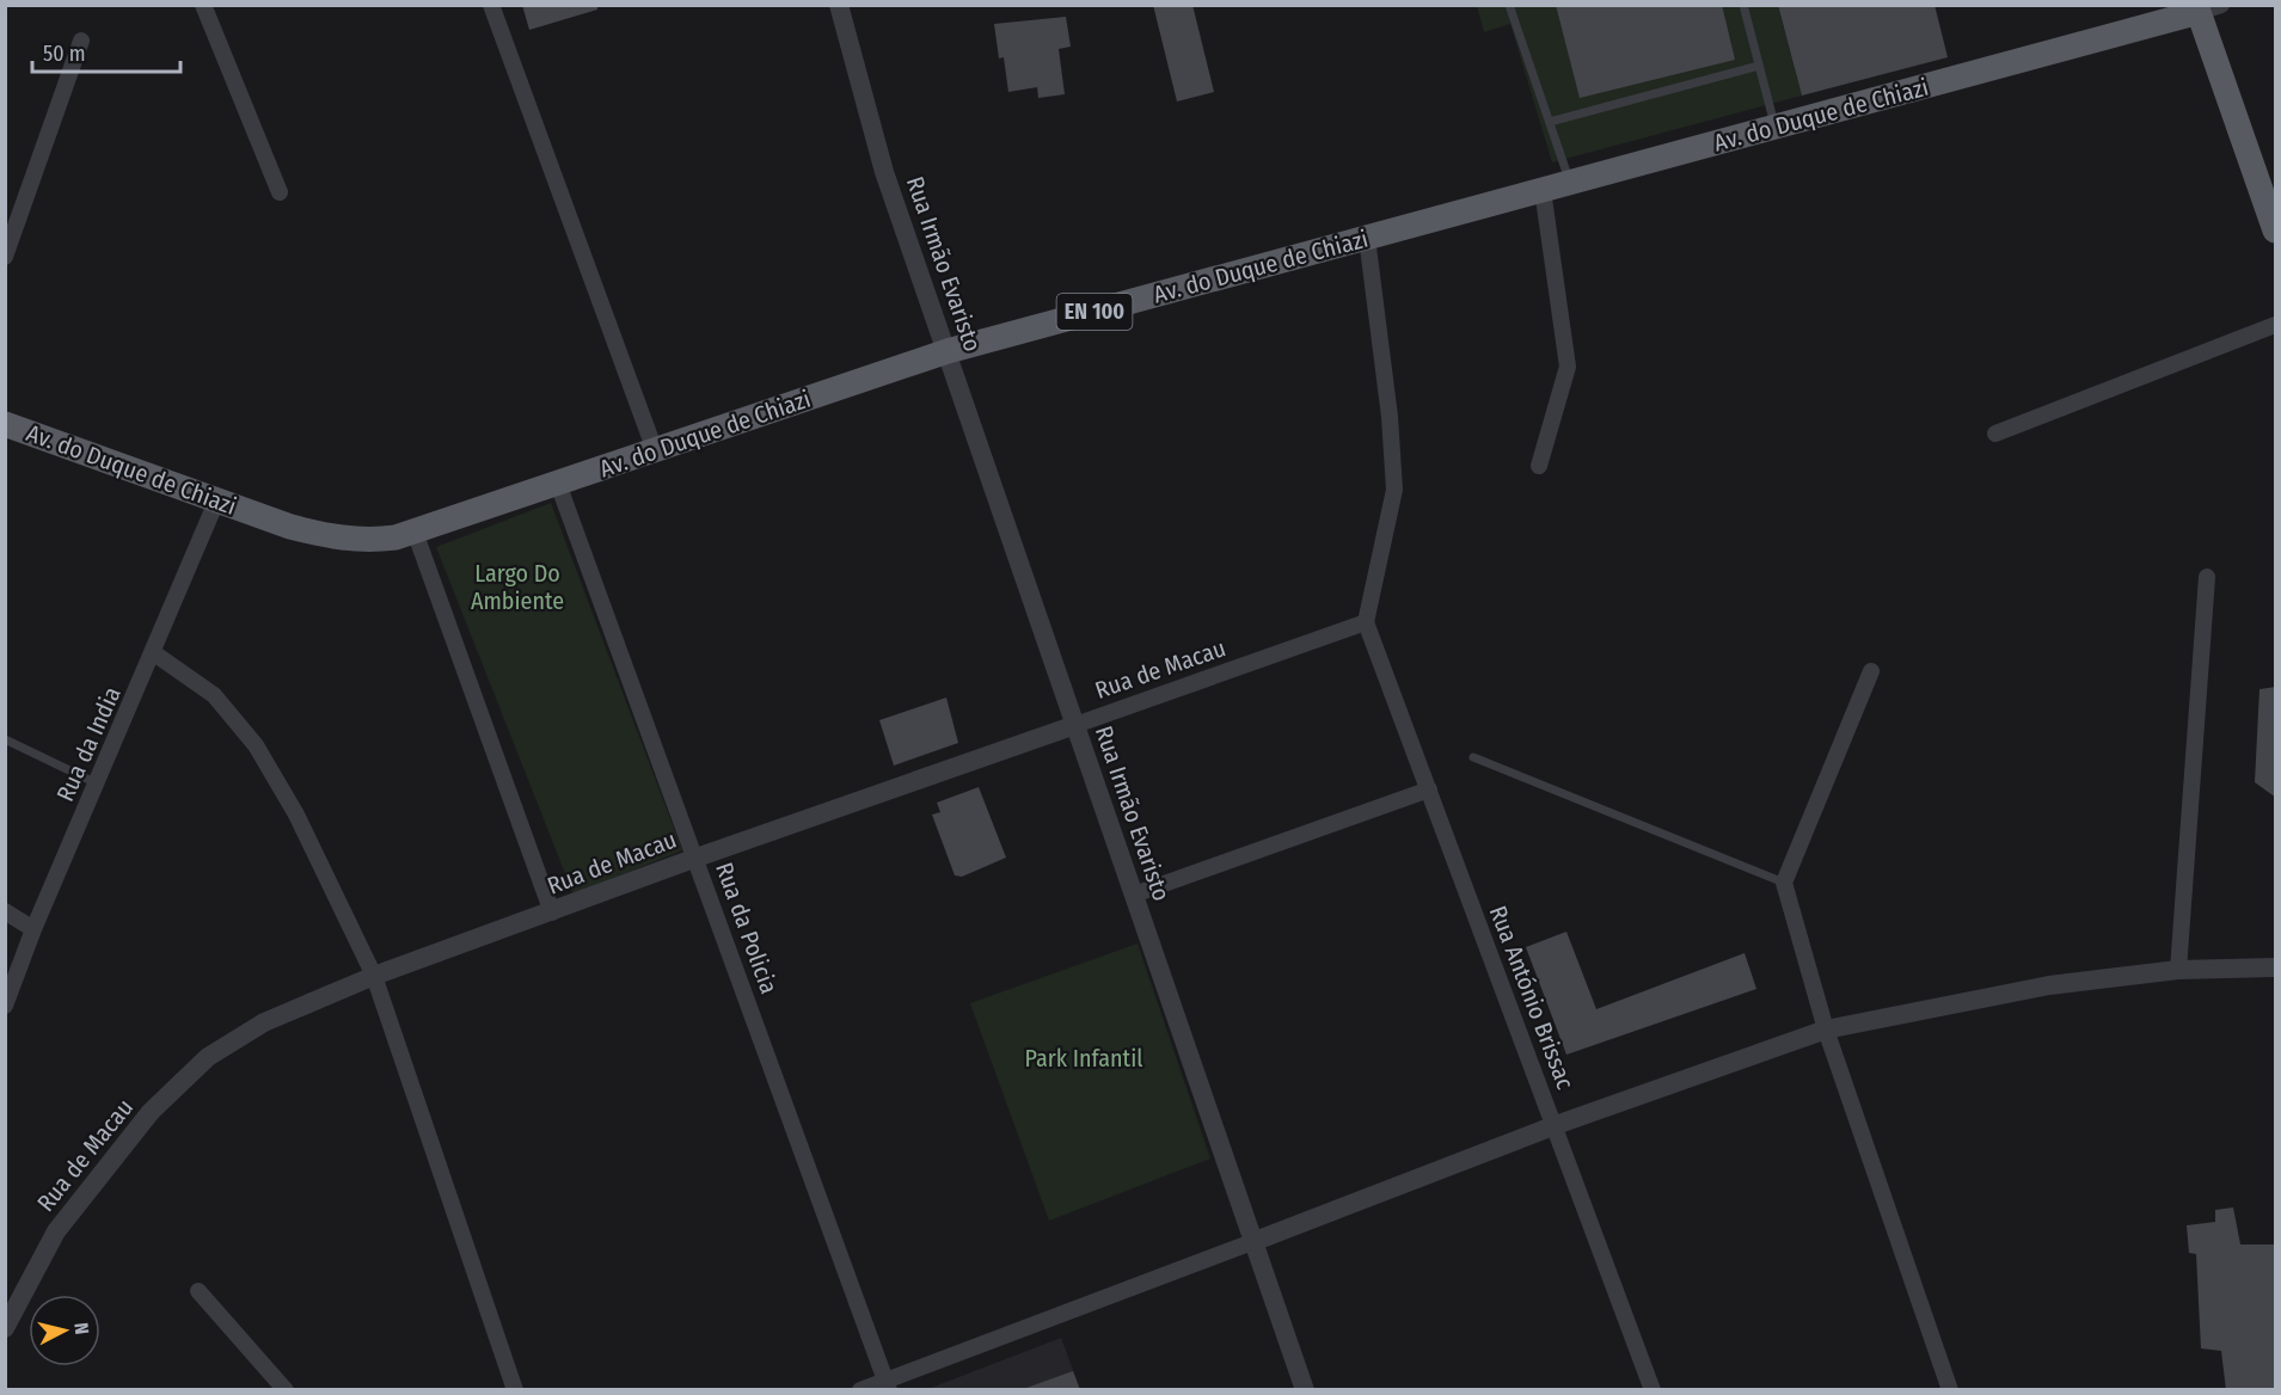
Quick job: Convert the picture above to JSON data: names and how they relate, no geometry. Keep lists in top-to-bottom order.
{
  "streets": {
    "main road": ["Av. do Duque de Chiazi", "EN 100"],
    "street": [
      "Rua Irmão Evaristo",
      "Rua de Macau",
      "Rua da India",
      "Rua da Policia",
      "Rua António Brissac"
    ]
  },
  "crossings": [
    ["Av. do Duque de Chiazi", "Rua Irmão Evaristo"],
    ["Av. do Duque de Chiazi", "EN 100"],
    ["Av. do Duque de Chiazi", "Rua da India"],
    ["Av. do Duque de Chiazi", "Rua da Policia"],
    ["Rua Irmão Evaristo", "Rua de Macau"],
    ["Rua de Macau", "Rua da Policia"],
    ["Rua de Macau", "Rua António Brissac"]
  ],
  "parks": ["Largo Do Ambiente", "Park Infantil"],
  "scale_bar": "50 m",
  "north": "right"
}
